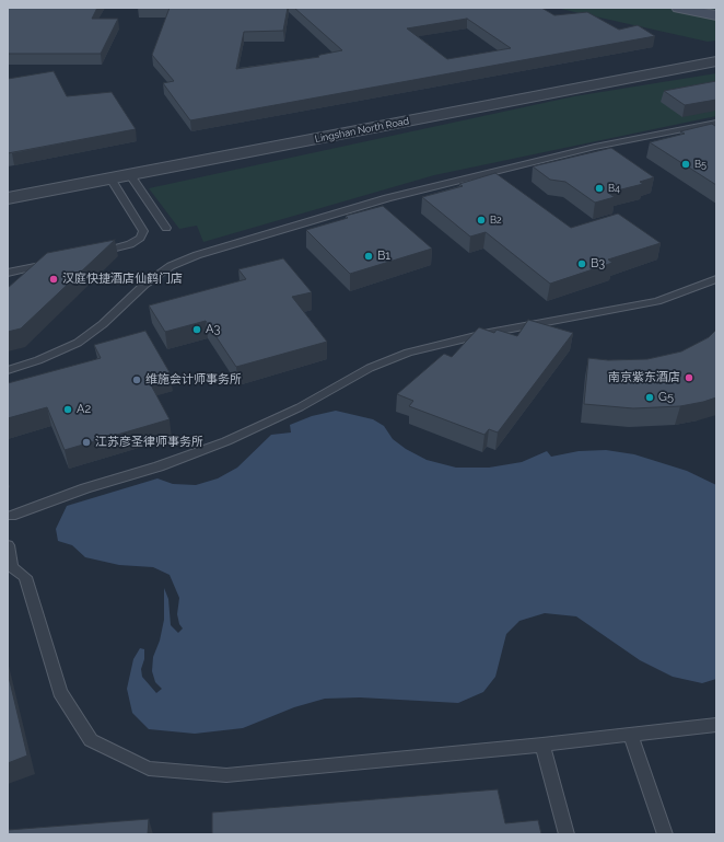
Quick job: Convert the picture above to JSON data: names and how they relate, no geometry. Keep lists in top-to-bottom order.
{
  "streets": {
    "street": ["Lingshan North Road"]
  },
  "places": [
    "B5",
    "B4",
    "B2",
    "B1",
    "B3",
    "汉庭快捷酒店仙鹤门店",
    "A3",
    "南京紫东酒店",
    "维施会计师事务所",
    "G5",
    "A2",
    "江苏彦圣律师事务所"
  ]
}
